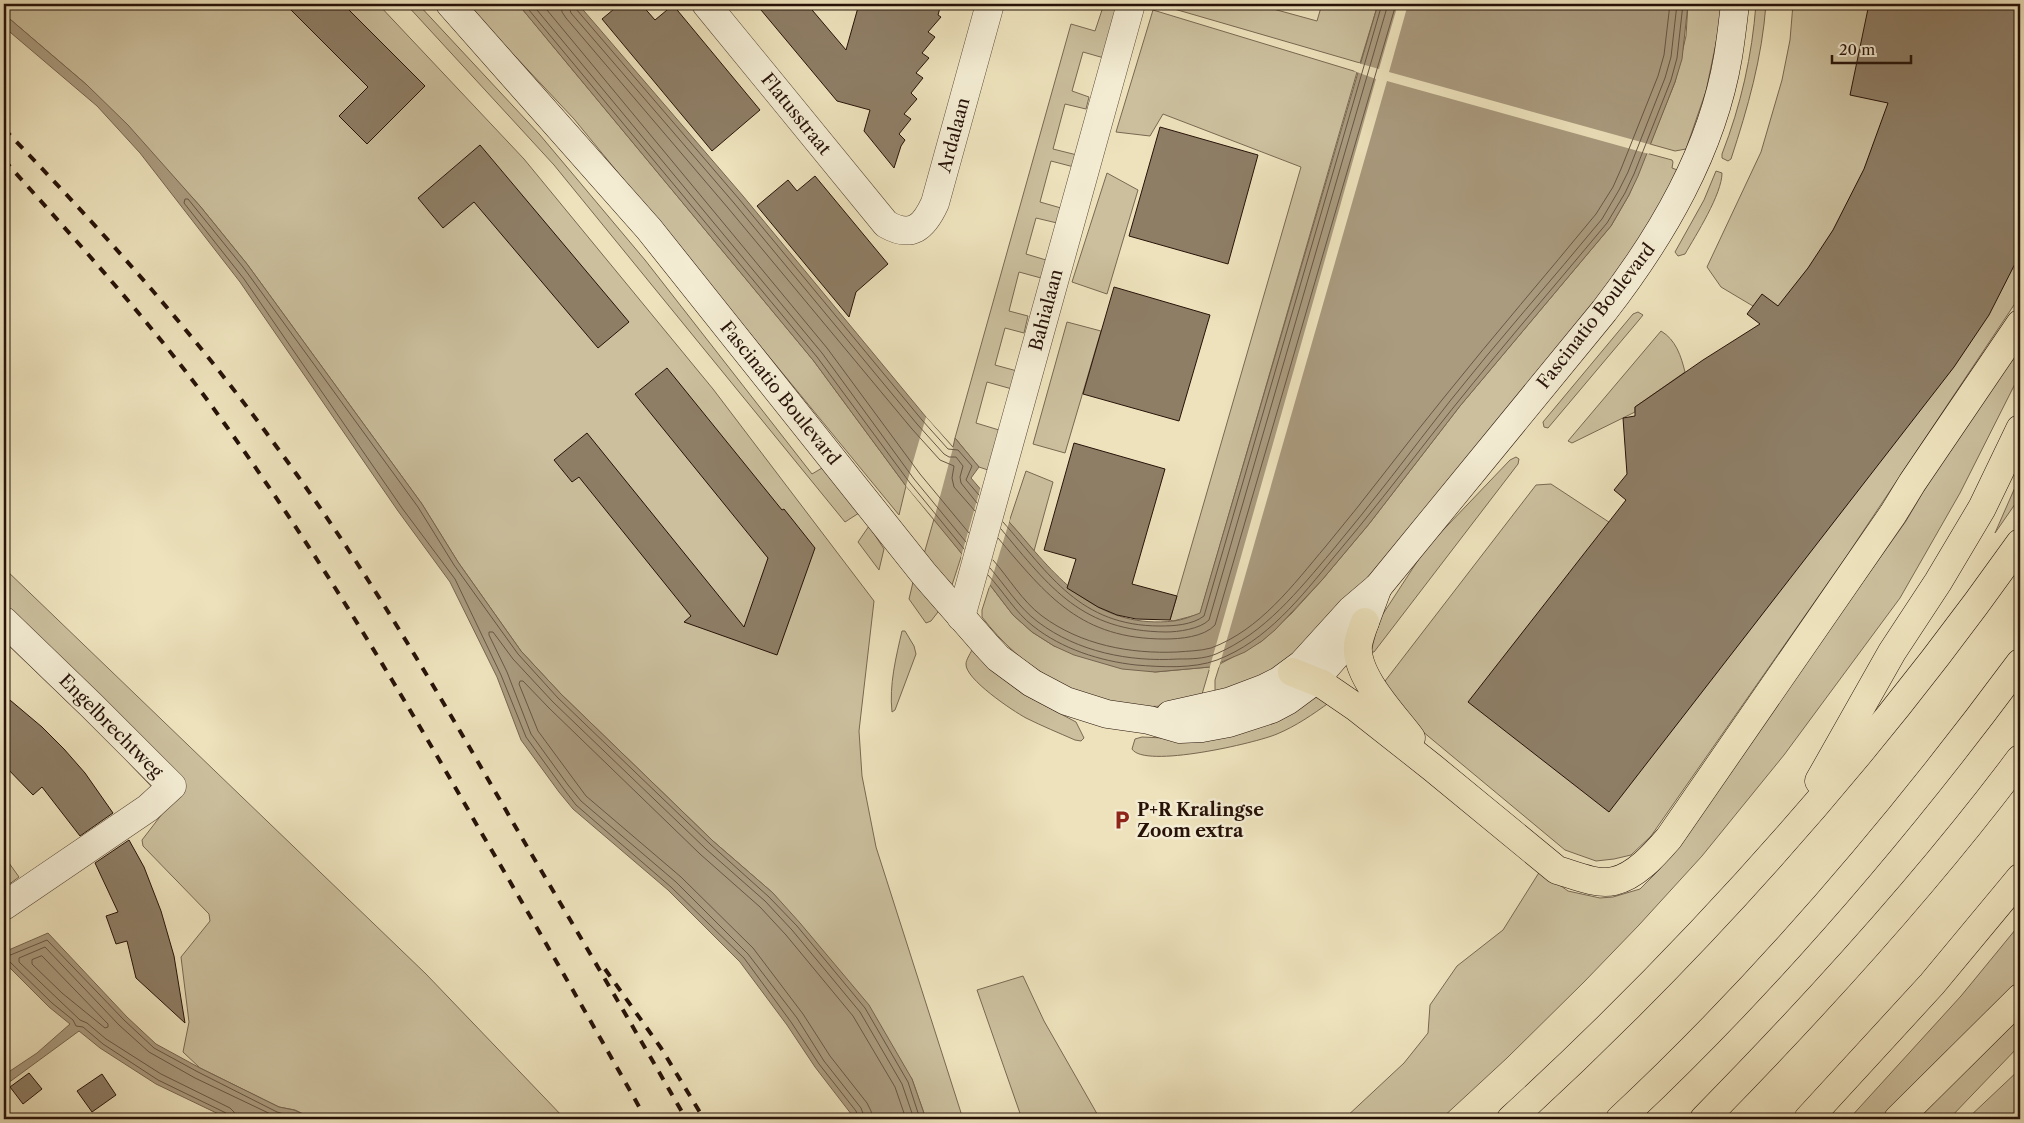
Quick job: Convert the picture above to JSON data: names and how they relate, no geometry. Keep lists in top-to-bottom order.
{
  "streets": {
    "street": [
      "Flatusstraat",
      "Ardalaan",
      "Bahialaan",
      "Fascinatio Boulevard",
      "Engelbrechtweg"
    ]
  },
  "crossings": [
    ["Flatusstraat", "Ardalaan"],
    ["Bahialaan", "Fascinatio Boulevard"]
  ],
  "places": {
    "parking": ["P+R Kralingse Zoom extra"]
  },
  "scale_bar": "20 m"
}
